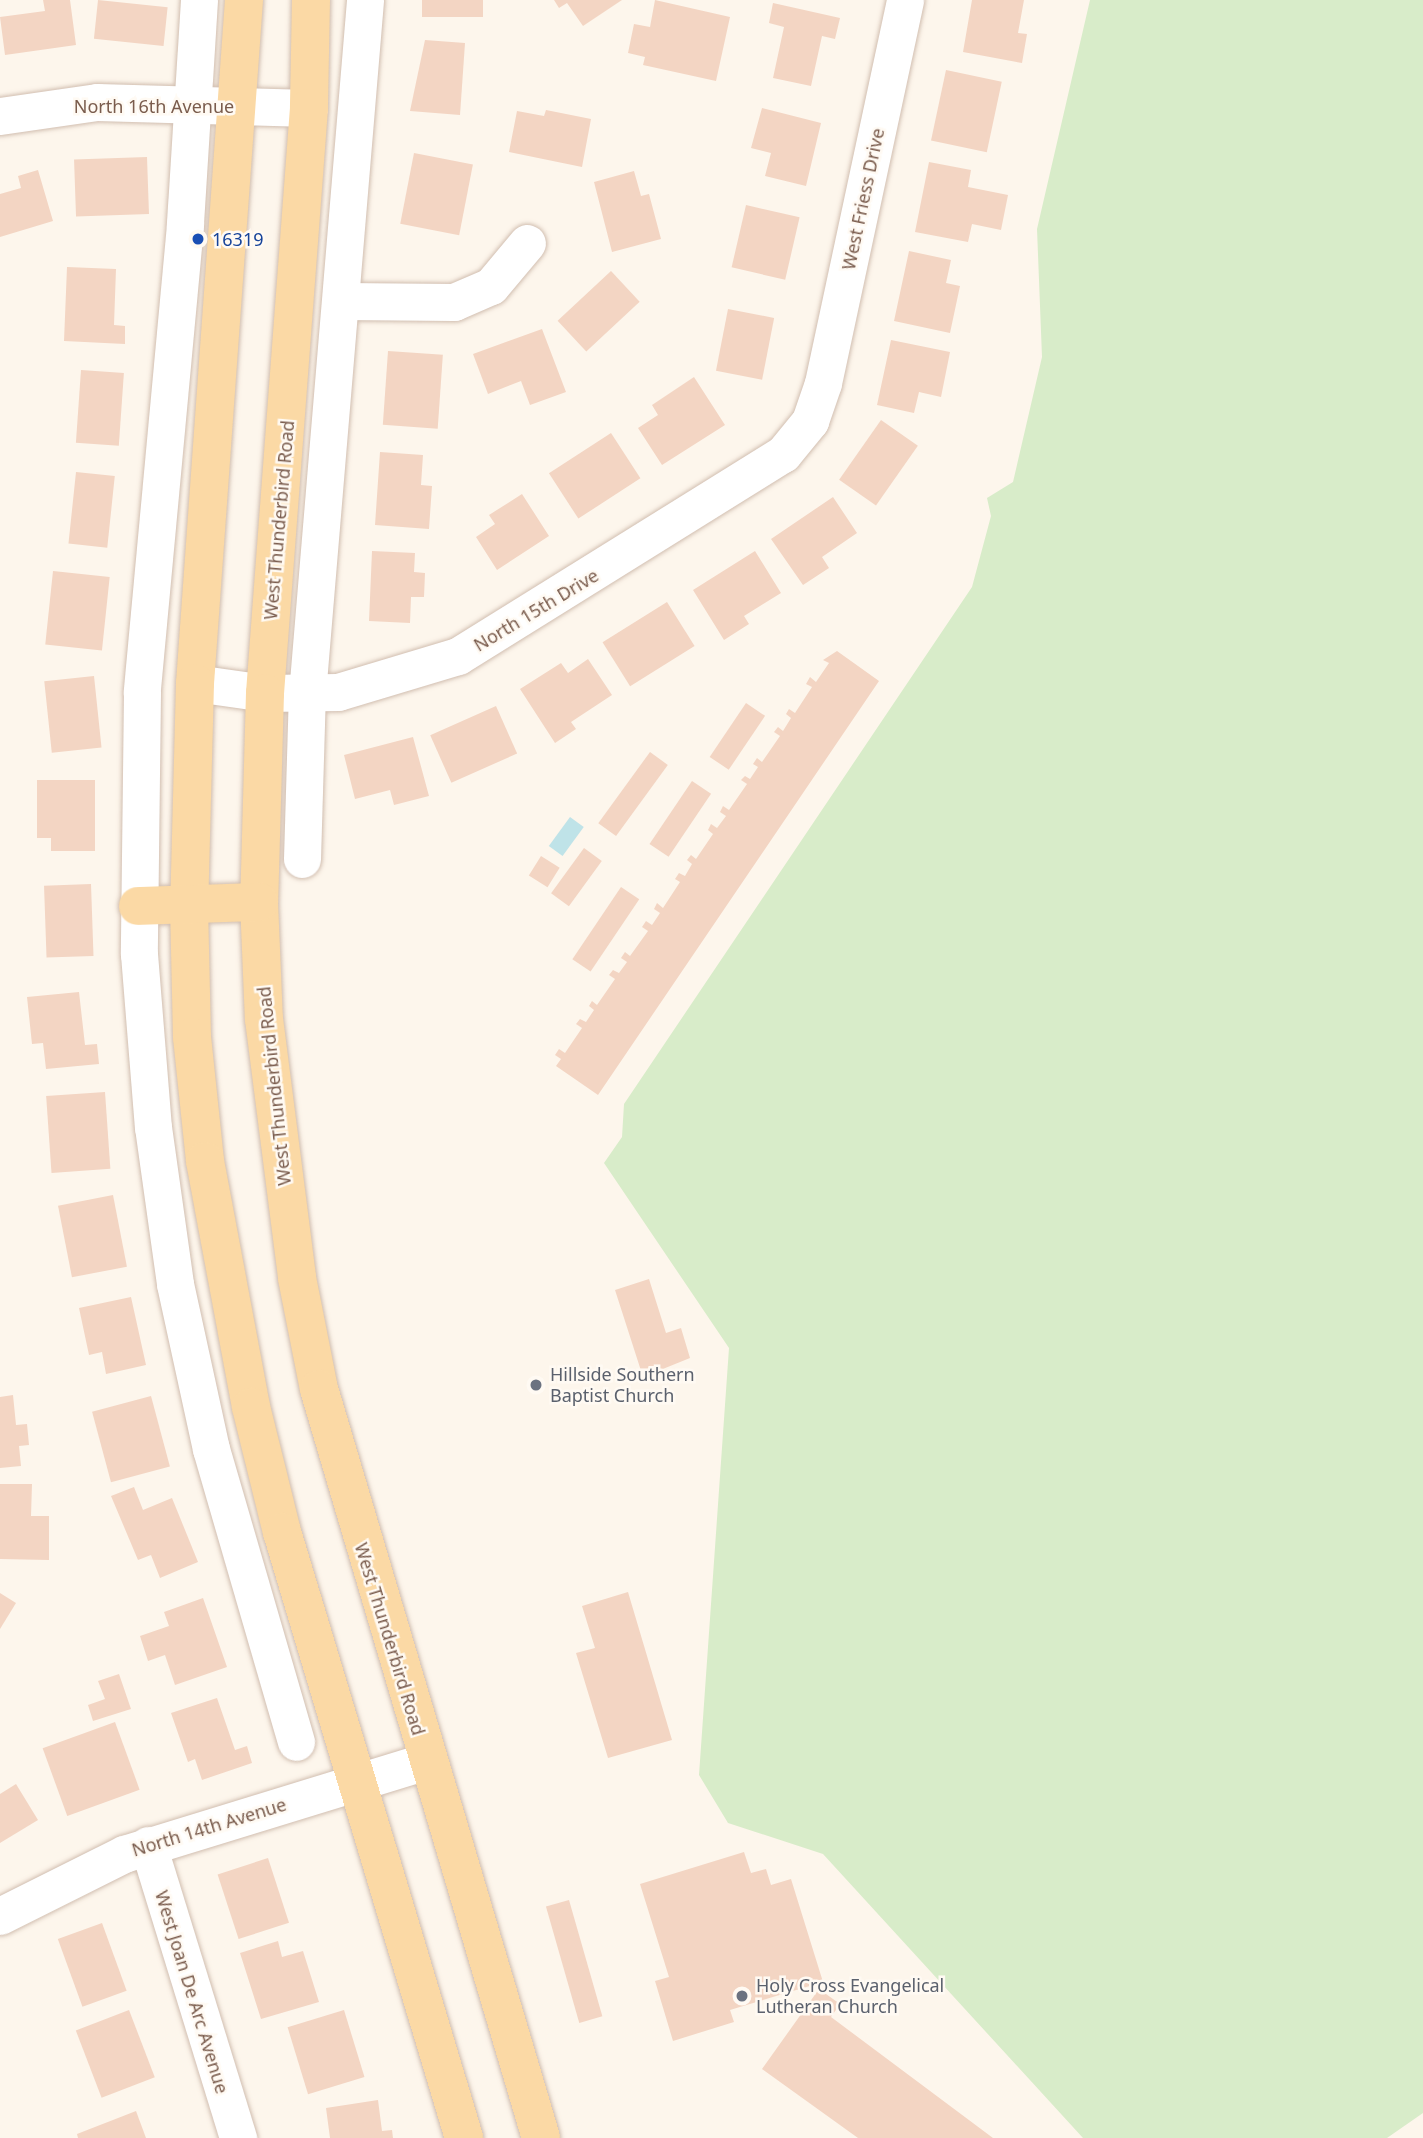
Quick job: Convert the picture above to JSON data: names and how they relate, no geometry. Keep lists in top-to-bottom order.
{
  "streets": {
    "main road": ["West Thunderbird Road"],
    "street": [
      "North 16th Avenue",
      "West Friess Drive",
      "North 15th Drive",
      "North 14th Avenue",
      "West Joan De Arc Avenue"
    ]
  },
  "crossings": [
    ["North 16th Avenue", "West Thunderbird Road"],
    ["West Friess Drive", "North 15th Drive"],
    ["West Thunderbird Road", "North 15th Drive"],
    ["West Thunderbird Road", "North 14th Avenue"],
    ["North 14th Avenue", "West Joan De Arc Avenue"]
  ],
  "places": ["16319", "Hillside Southern Baptist Church", "Holy Cross Evangelical Lutheran Church"]
}
